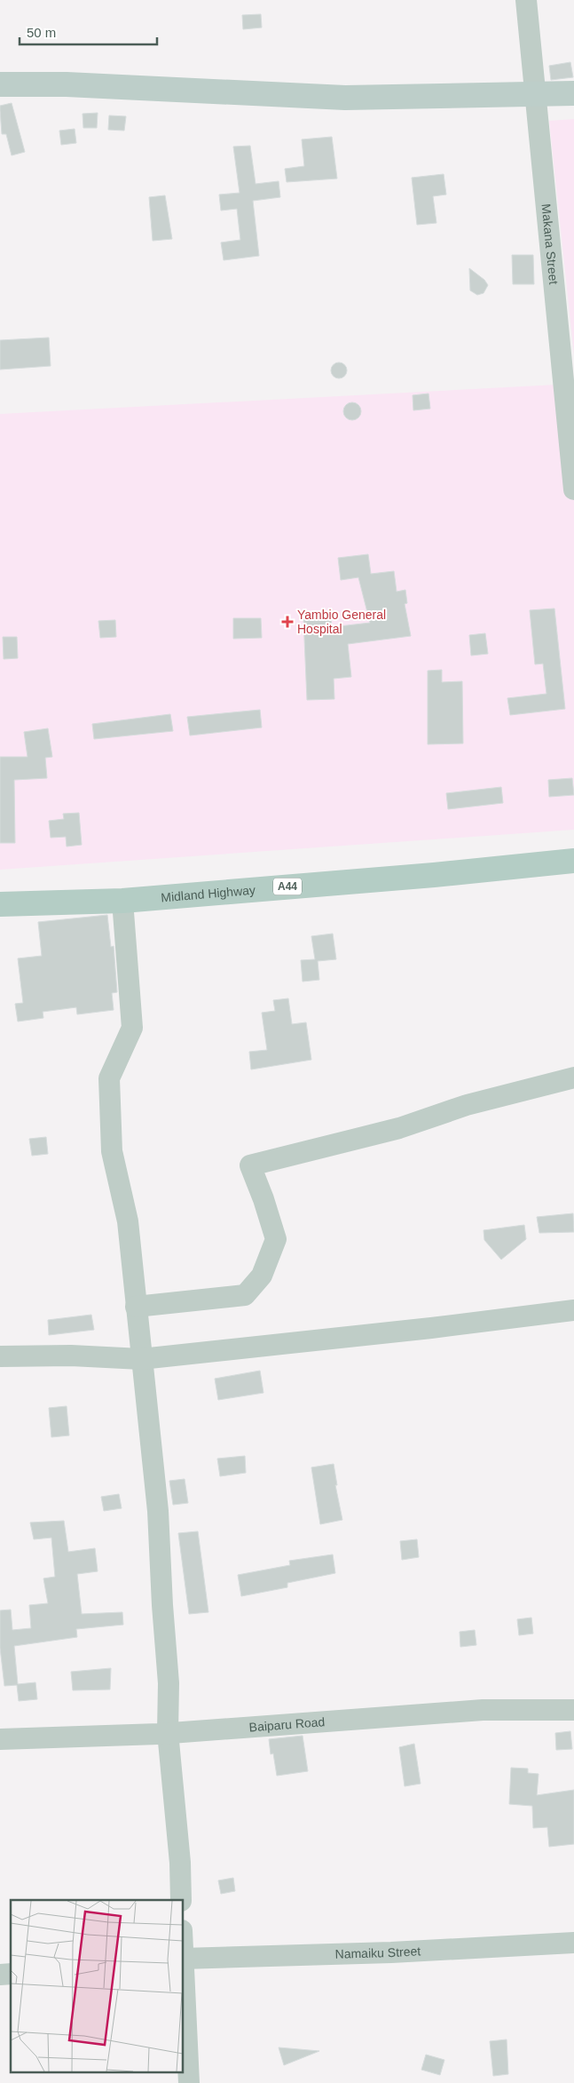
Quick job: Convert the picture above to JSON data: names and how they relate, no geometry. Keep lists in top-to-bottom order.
{
  "streets": {
    "main road": ["A44", "Midland Highway"],
    "street": ["Makana Street", "Baiparu Road", "Namaiku Street"]
  },
  "places": {
    "health": ["Yambio General Hospital"]
  },
  "scale_bar": "50 m"
}
